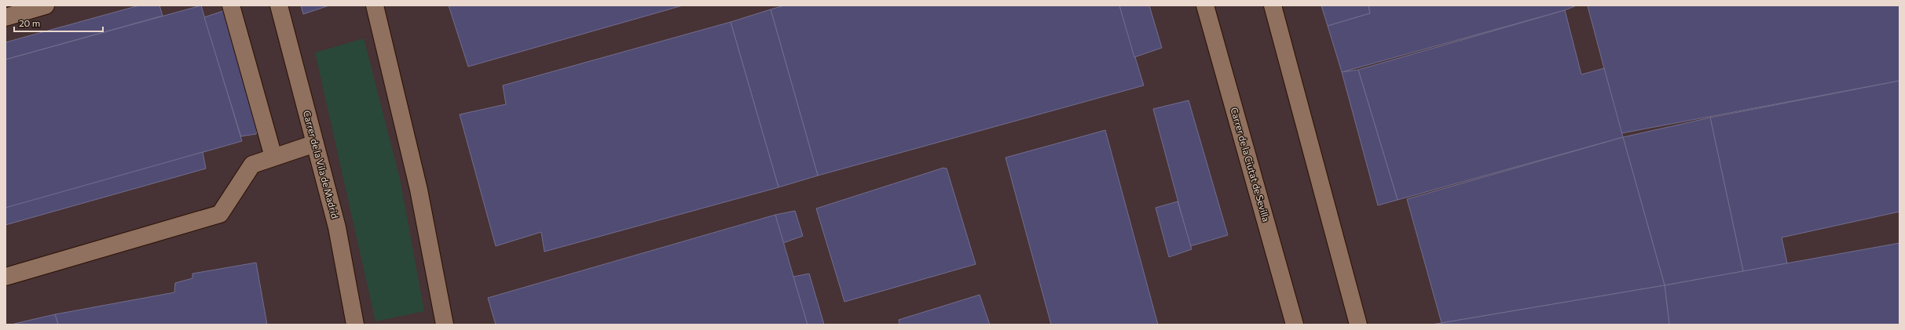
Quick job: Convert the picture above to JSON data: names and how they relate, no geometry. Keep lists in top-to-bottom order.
{
  "streets": {
    "street": ["Carrer de la Vila de Madrid", "Carrer de la Ciutat de Sevilla"]
  },
  "scale_bar": "20 m"
}
